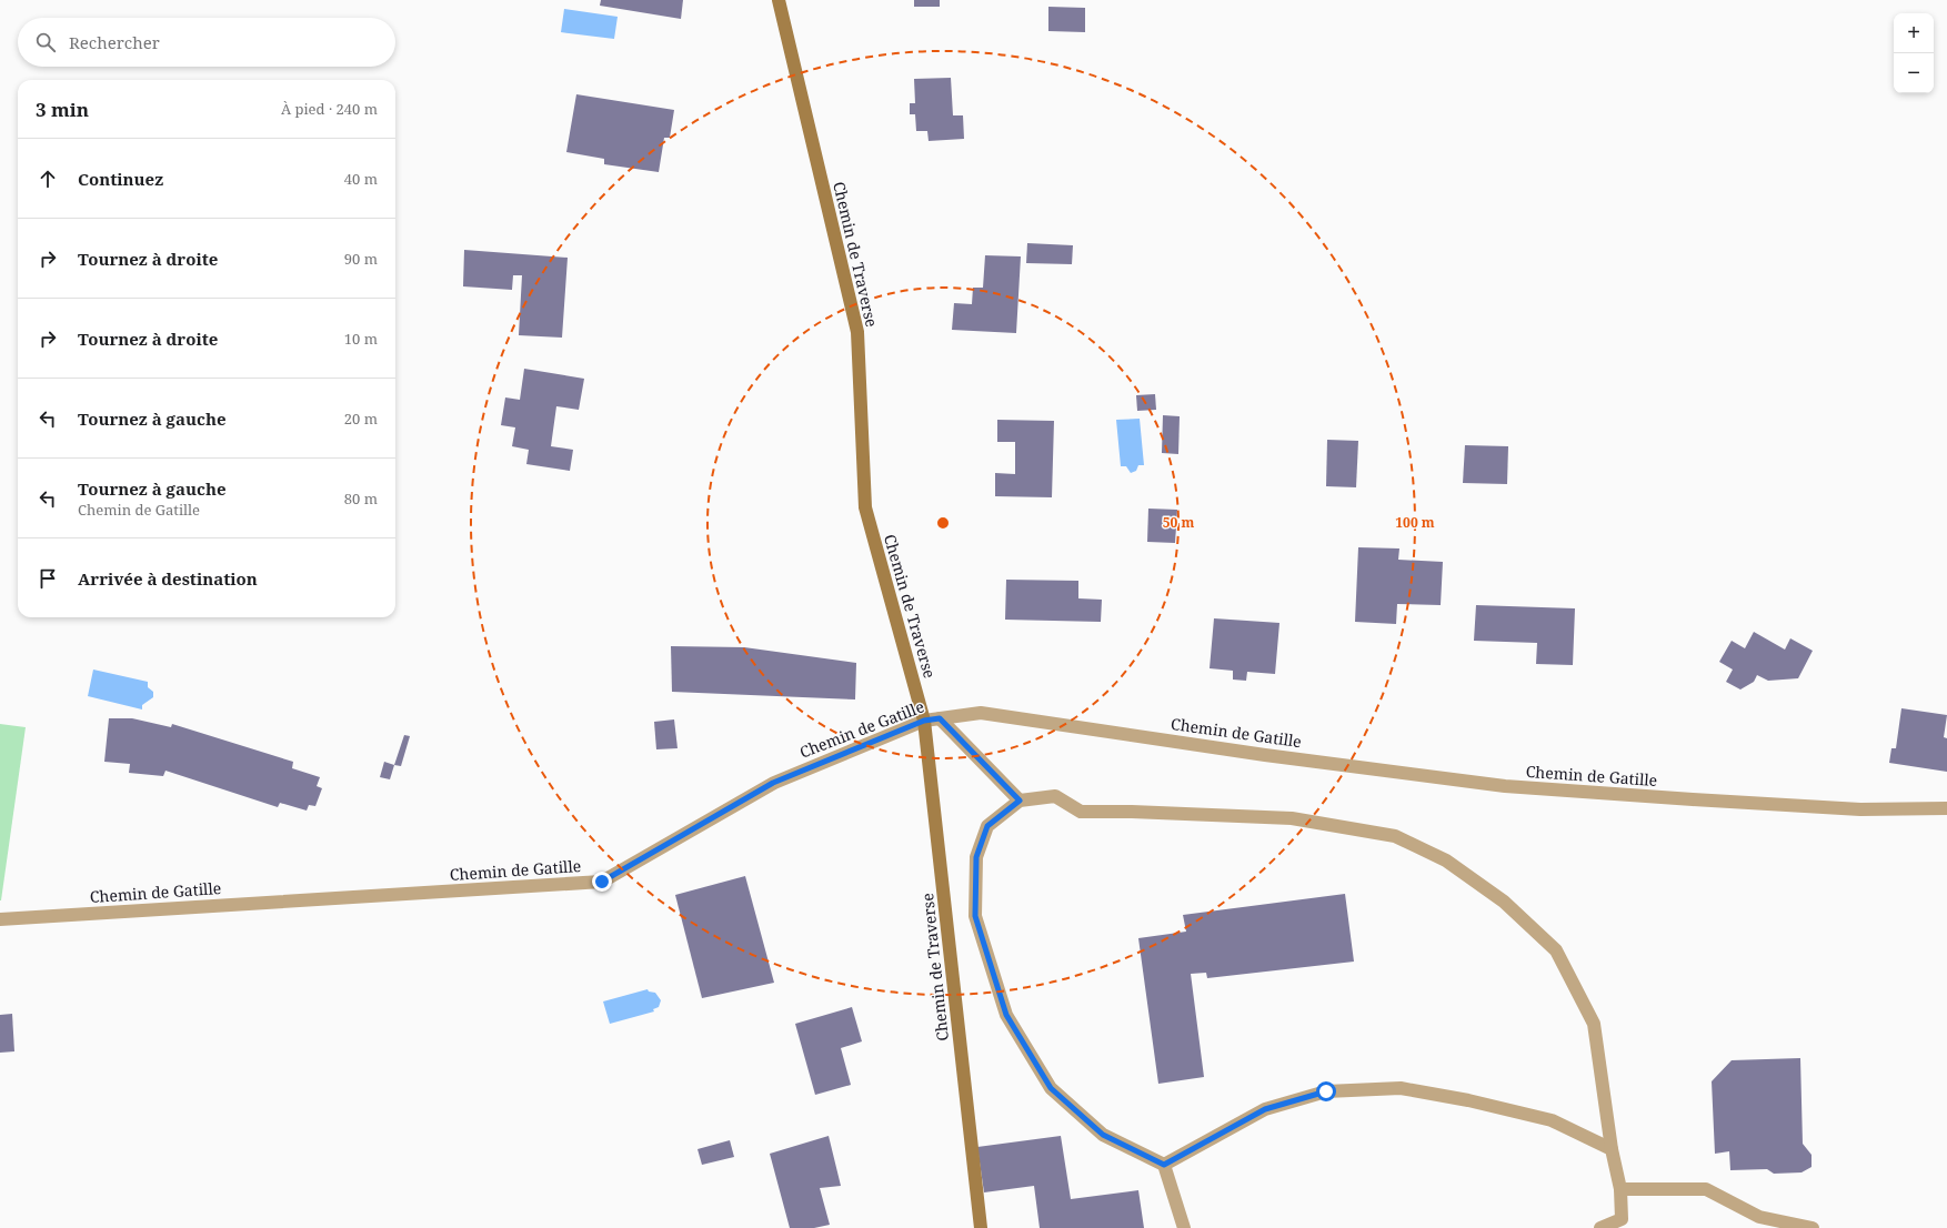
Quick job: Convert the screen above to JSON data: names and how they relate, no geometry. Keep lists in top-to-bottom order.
{
  "streets": {
    "street": ["Chemin de Traverse", "Chemin de Gatille"]
  },
  "crossings": [
    ["Chemin de Traverse", "Chemin de Gatille"]
  ],
  "page": {
    "map_buttons": ["+", "−"],
    "search": "Rechercher",
    "heading": ["3 min", "À pied · 240 m"],
    "list": [
      ["Continuez", "40 m"],
      ["Tournez à droite", "90 m"],
      ["Tournez à droite", "10 m"],
      ["Tournez à gauche", "20 m"],
      ["Tournez à gauche", "Chemin de Gatille", "80 m"],
      "Arrivée à destination"
    ]
  },
  "rings": ["50 m", "100 m"]
}
